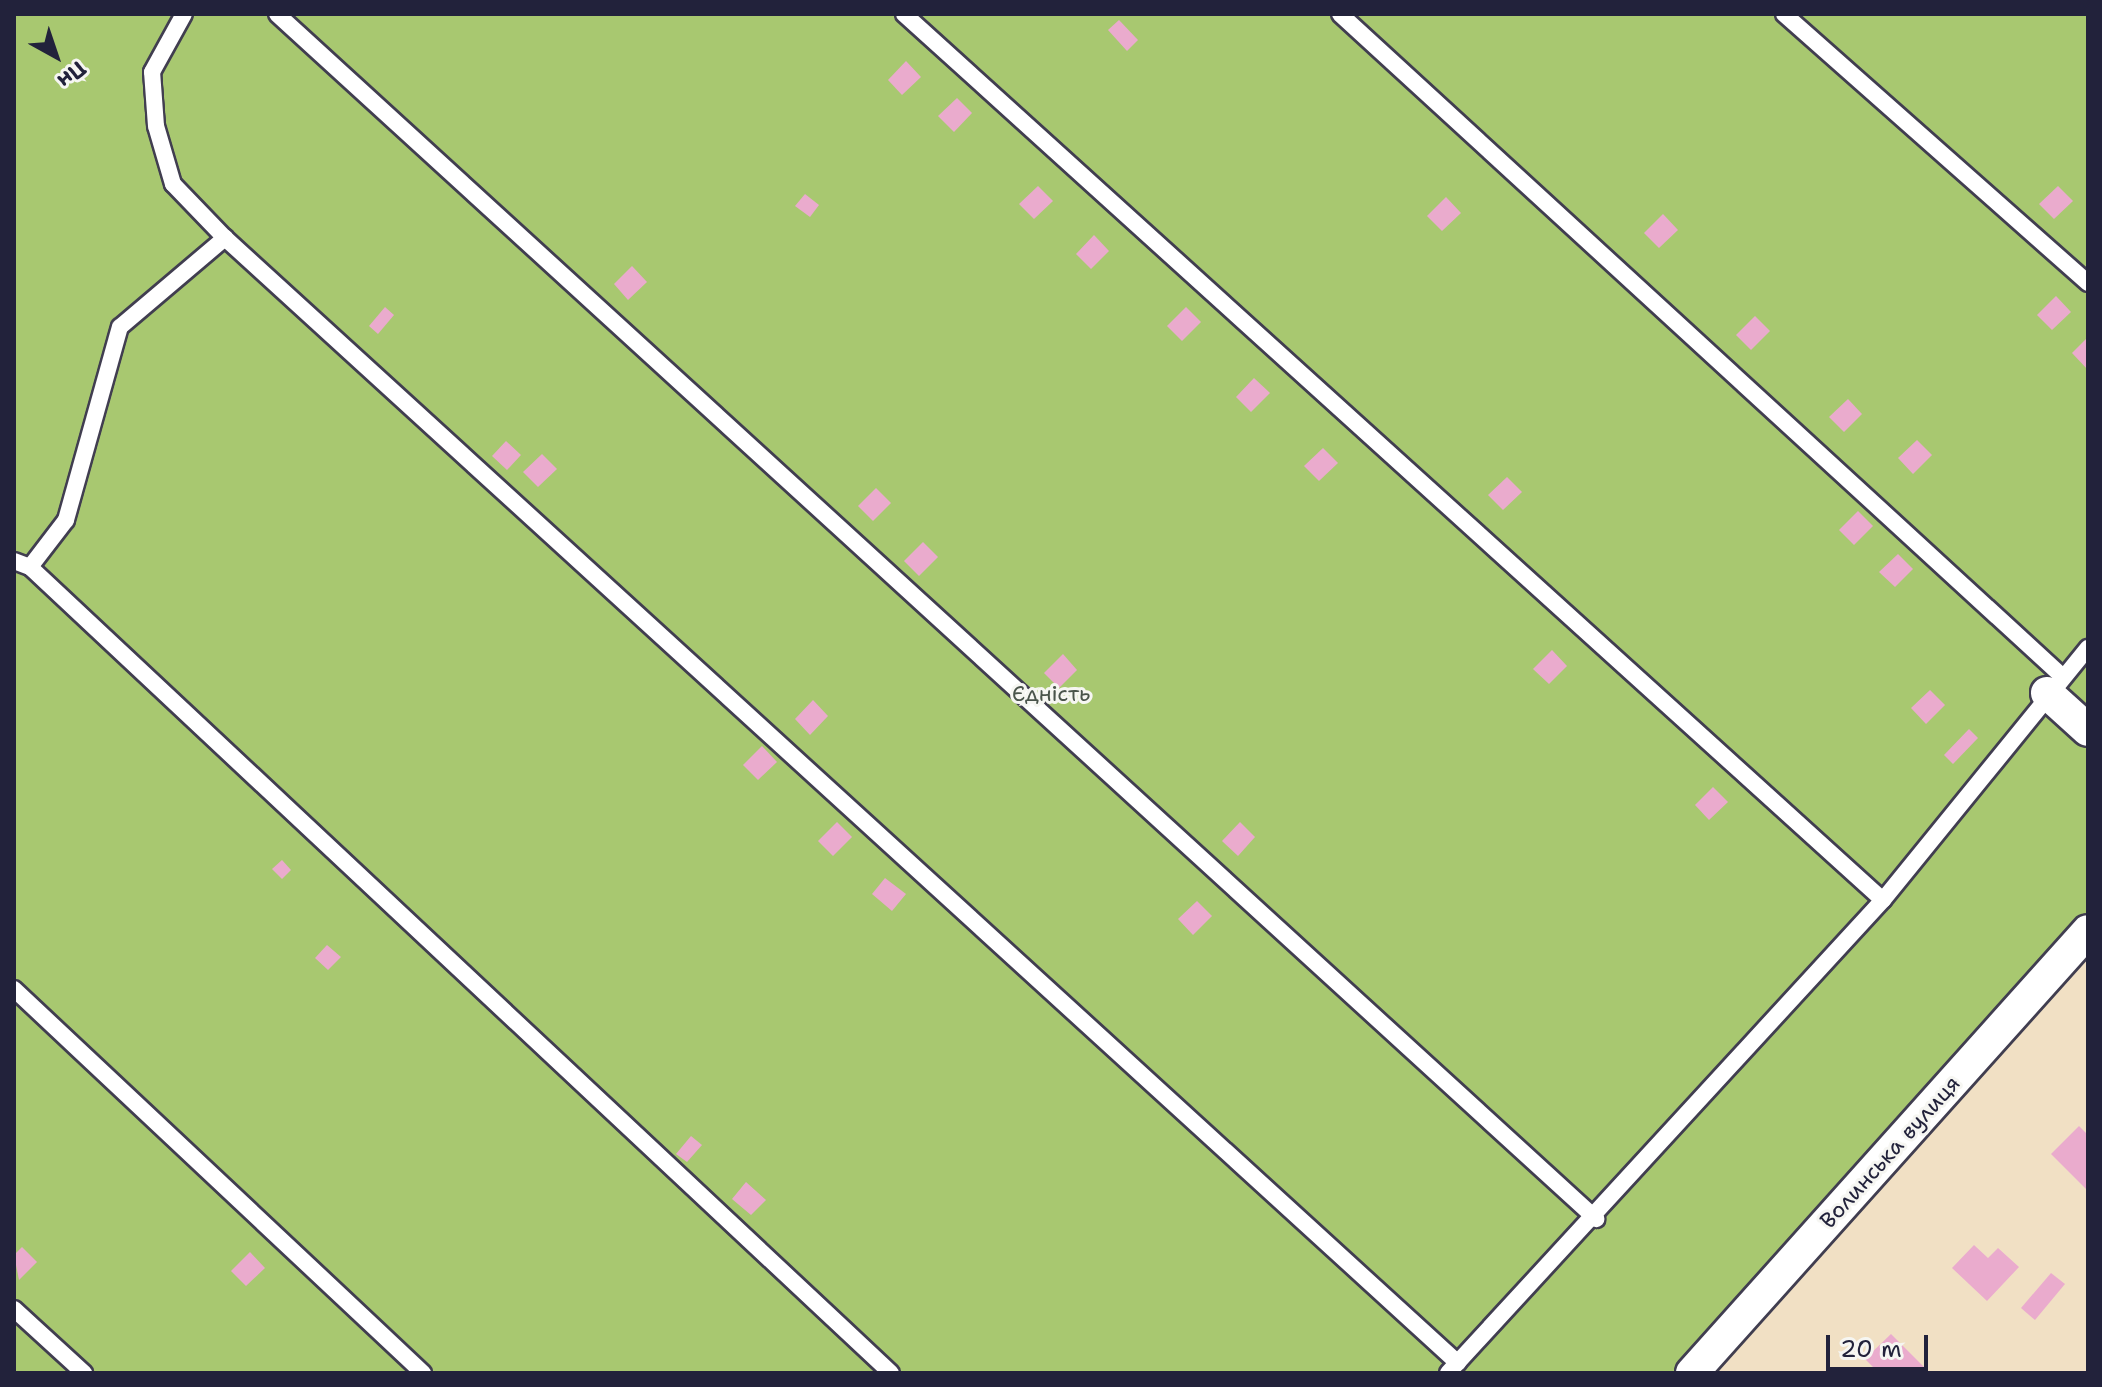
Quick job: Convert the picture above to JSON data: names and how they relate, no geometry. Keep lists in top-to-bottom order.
{
  "streets": {
    "street": ["Волинська вулиця"]
  },
  "parks": ["Єдність"],
  "scale_bar": "20 m",
  "north": "bottom right"
}
